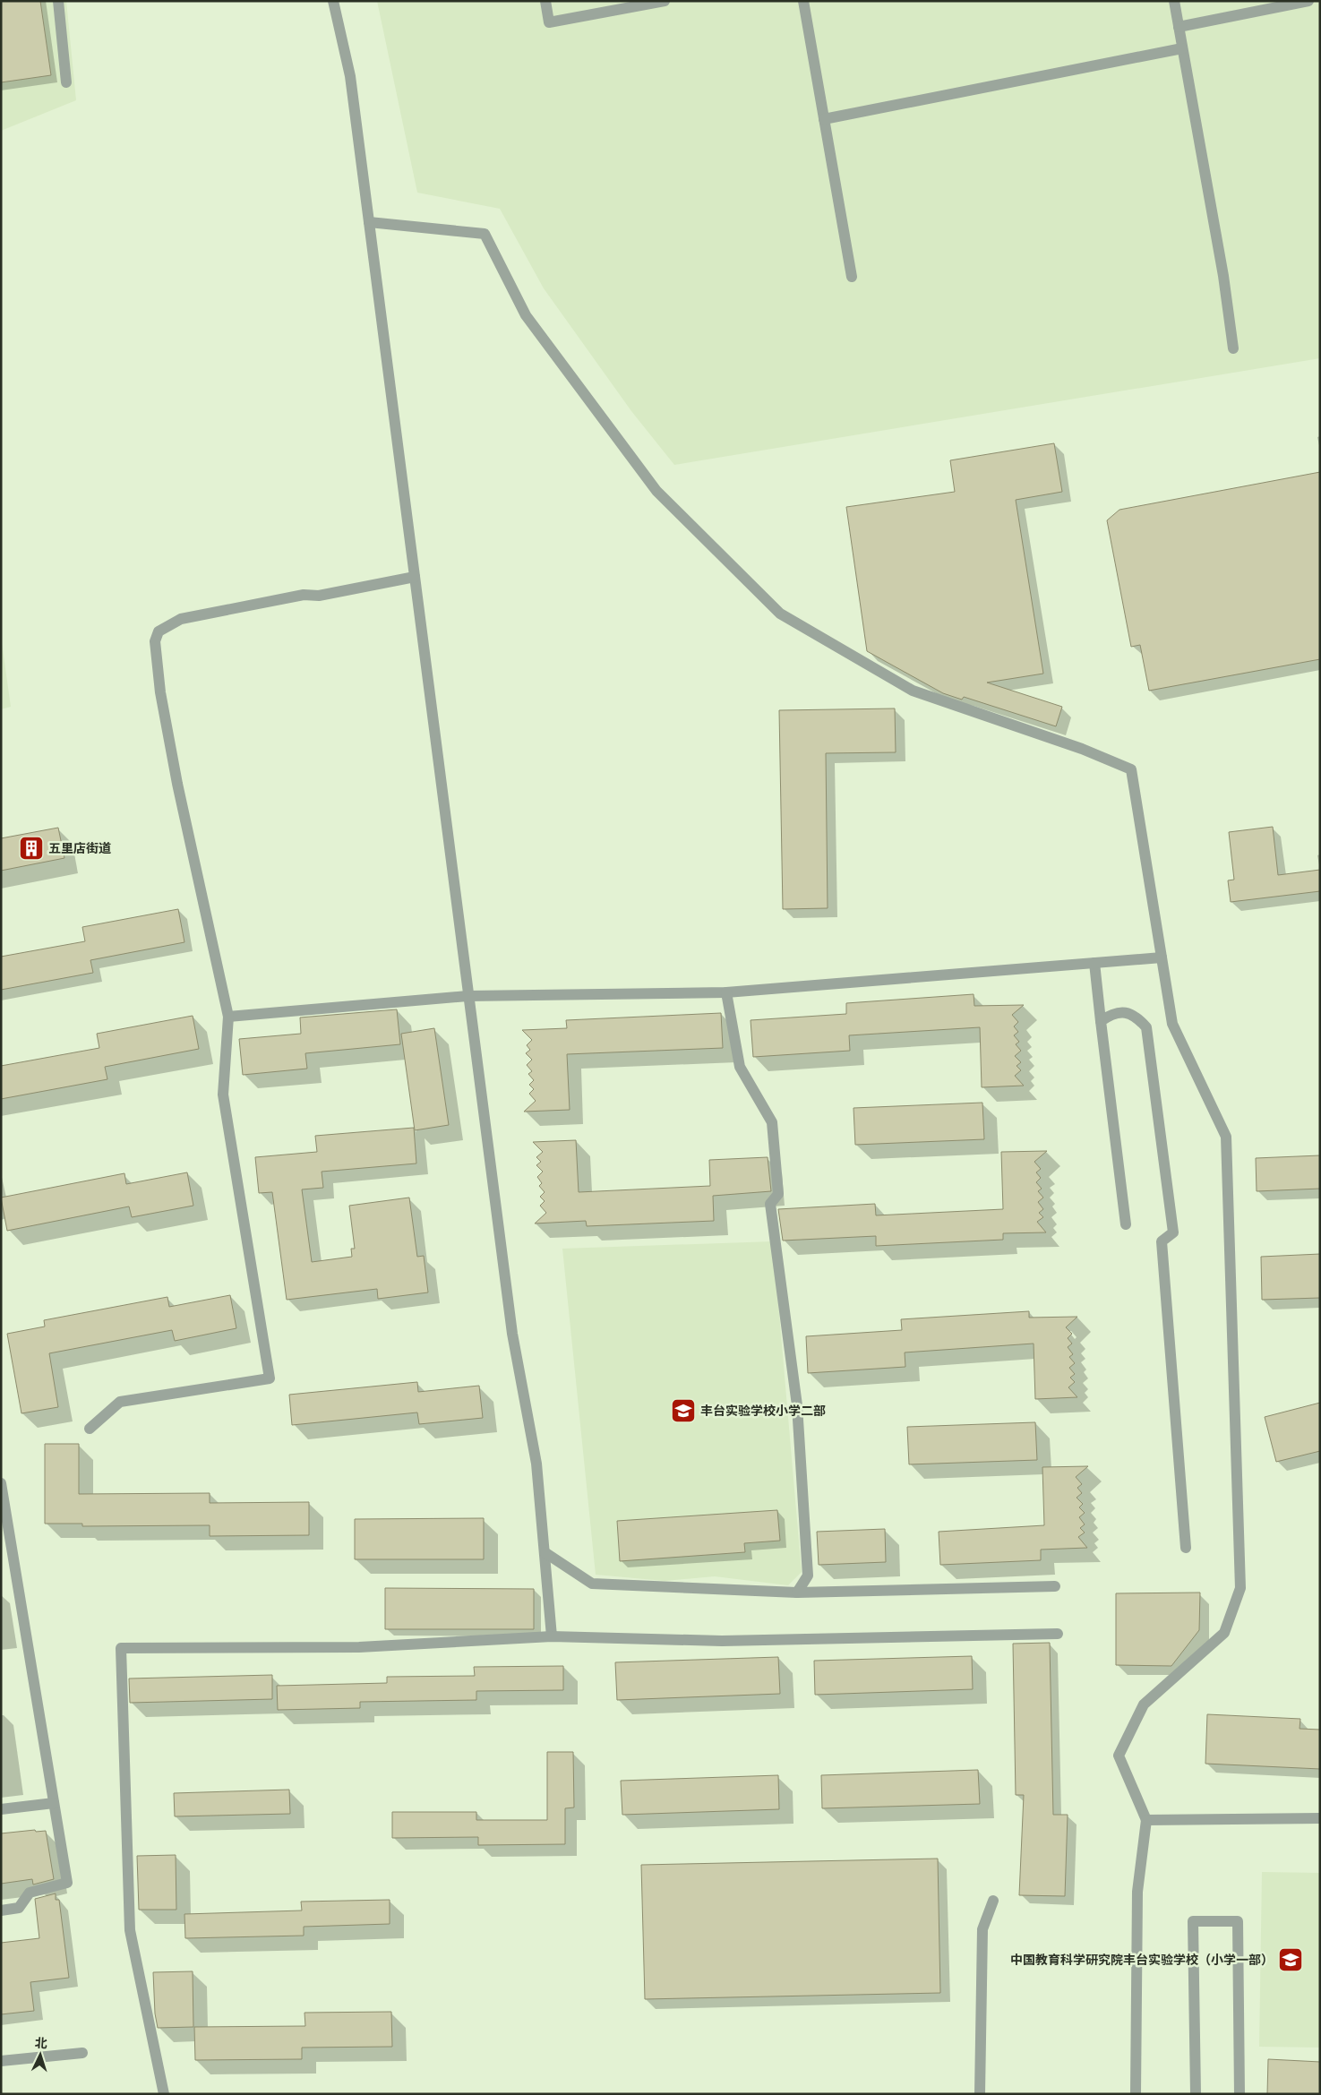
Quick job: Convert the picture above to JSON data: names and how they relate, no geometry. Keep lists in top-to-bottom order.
{
  "places": {
    "building": ["五里店街道"],
    "school or university": ["丰台实验学校小学二部", "中国教育科学研究院丰台实验学校（小学一部）"]
  },
  "north": "top"
}
